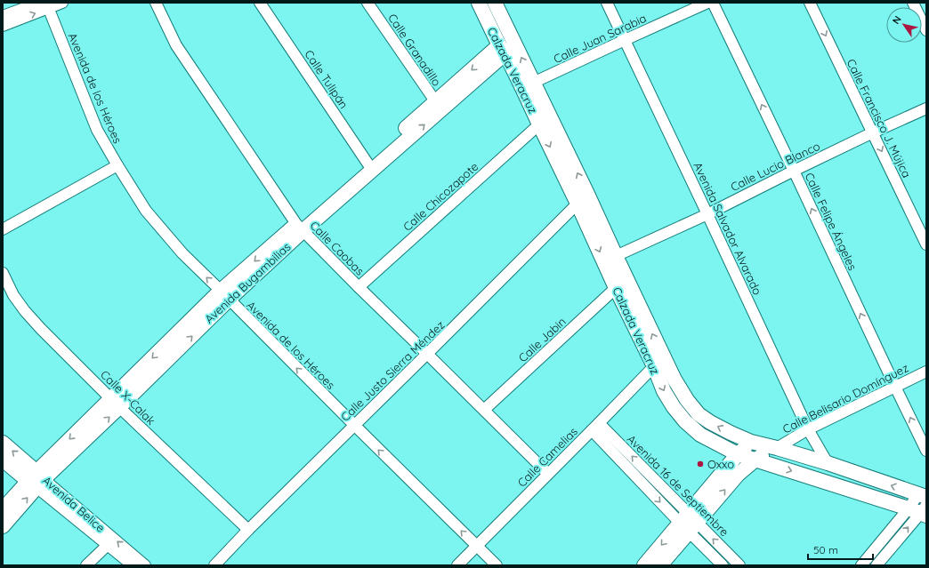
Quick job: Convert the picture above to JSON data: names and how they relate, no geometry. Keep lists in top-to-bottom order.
{
  "streets": {
    "main road": ["Calzada Veracruz", "Avenida Bugambilias", "Avenida Belice"],
    "street": [
      "Calle Juan Sarabia",
      "Calle Granadillo",
      "Calle Tulipán",
      "Avenida de los Héroes",
      "Calle Francisco J. Mújica",
      "Calle Lucio Blanco",
      "Calle Chicozapote",
      "Calle Felipe Ángeles",
      "Avenida Salvador Alvarado",
      "Calle Caobas",
      "Calle Jabin",
      "Calle Justo Sierra Méndez",
      "Calle X-Calak",
      "Calle Belisario Domínguez",
      "Calle Camelias",
      "Avenida 16 de Septiembre"
    ]
  },
  "crossings": [
    ["Calle Juan Sarabia", "Calzada Veracruz"],
    ["Calle Juan Sarabia", "Avenida Salvador Alvarado"],
    ["Calle Granadillo", "Avenida Bugambilias"],
    ["Calzada Veracruz", "Calle Lucio Blanco"],
    ["Calzada Veracruz", "Calle Chicozapote"],
    ["Calzada Veracruz", "Avenida Salvador Alvarado"],
    ["Calzada Veracruz", "Avenida Bugambilias"],
    ["Calzada Veracruz", "Calle Jabin"],
    ["Calzada Veracruz", "Calle Justo Sierra Méndez"],
    ["Calzada Veracruz", "Calle Belisario Domínguez"],
    ["Calzada Veracruz", "Calle Camelias"],
    ["Calle Tulipán", "Avenida Bugambilias"],
    ["Avenida de los Héroes", "Avenida Bugambilias"],
    ["Avenida de los Héroes", "Calle Justo Sierra Méndez"],
    ["Avenida de los Héroes", "Calle Camelias"],
    ["Calle Francisco J. Mújica", "Calle Lucio Blanco"],
    ["Calle Lucio Blanco", "Calle Felipe Ángeles"],
    ["Calle Lucio Blanco", "Avenida Salvador Alvarado"],
    ["Calle Chicozapote", "Calle Caobas"],
    ["Calle Felipe Ángeles", "Calle Belisario Domínguez"],
    ["Avenida Salvador Alvarado", "Calle Belisario Domínguez"],
    ["Calle Caobas", "Avenida Bugambilias"],
    ["Calle Caobas", "Calle Jabin"],
    ["Calle Caobas", "Calle Justo Sierra Méndez"],
    ["Calle Caobas", "Calle Camelias"],
    ["Avenida Bugambilias", "Calle X-Calak"],
    ["Avenida Bugambilias", "Avenida Belice"],
    ["Calle Justo Sierra Méndez", "Calle X-Calak"],
    ["Calle Camelias", "Avenida 16 de Septiembre"]
  ],
  "one_way": [
    "Avenida de los Héroes",
    "Calle Francisco J. Mújica",
    "Calle Felipe Ángeles",
    "Avenida Belice"
  ],
  "places": ["Oxxo"],
  "scale_bar": "50 m",
  "north": "top left"
}
